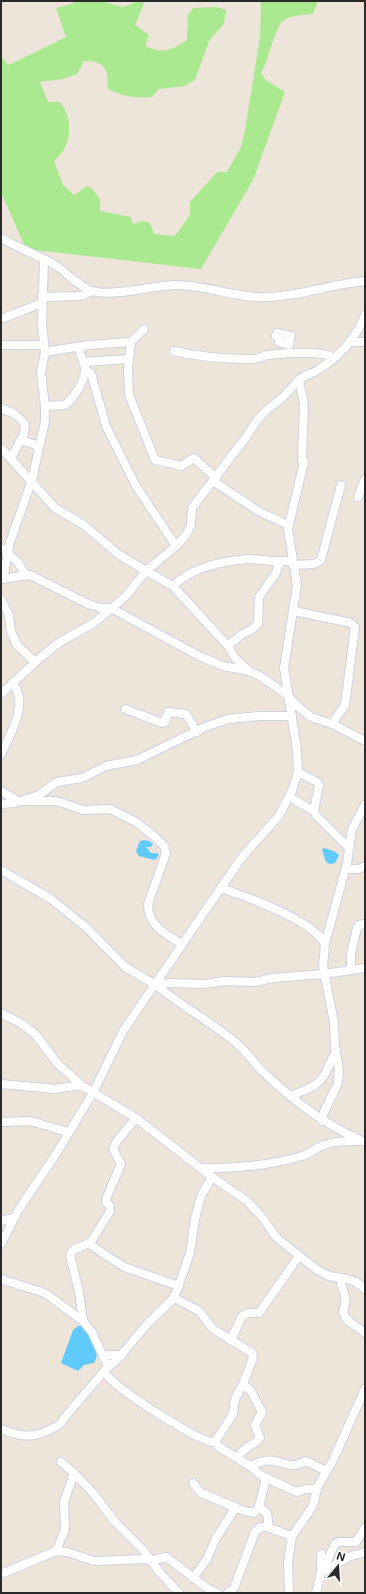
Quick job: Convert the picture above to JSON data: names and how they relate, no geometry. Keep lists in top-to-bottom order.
{
  "north": "top"
}
